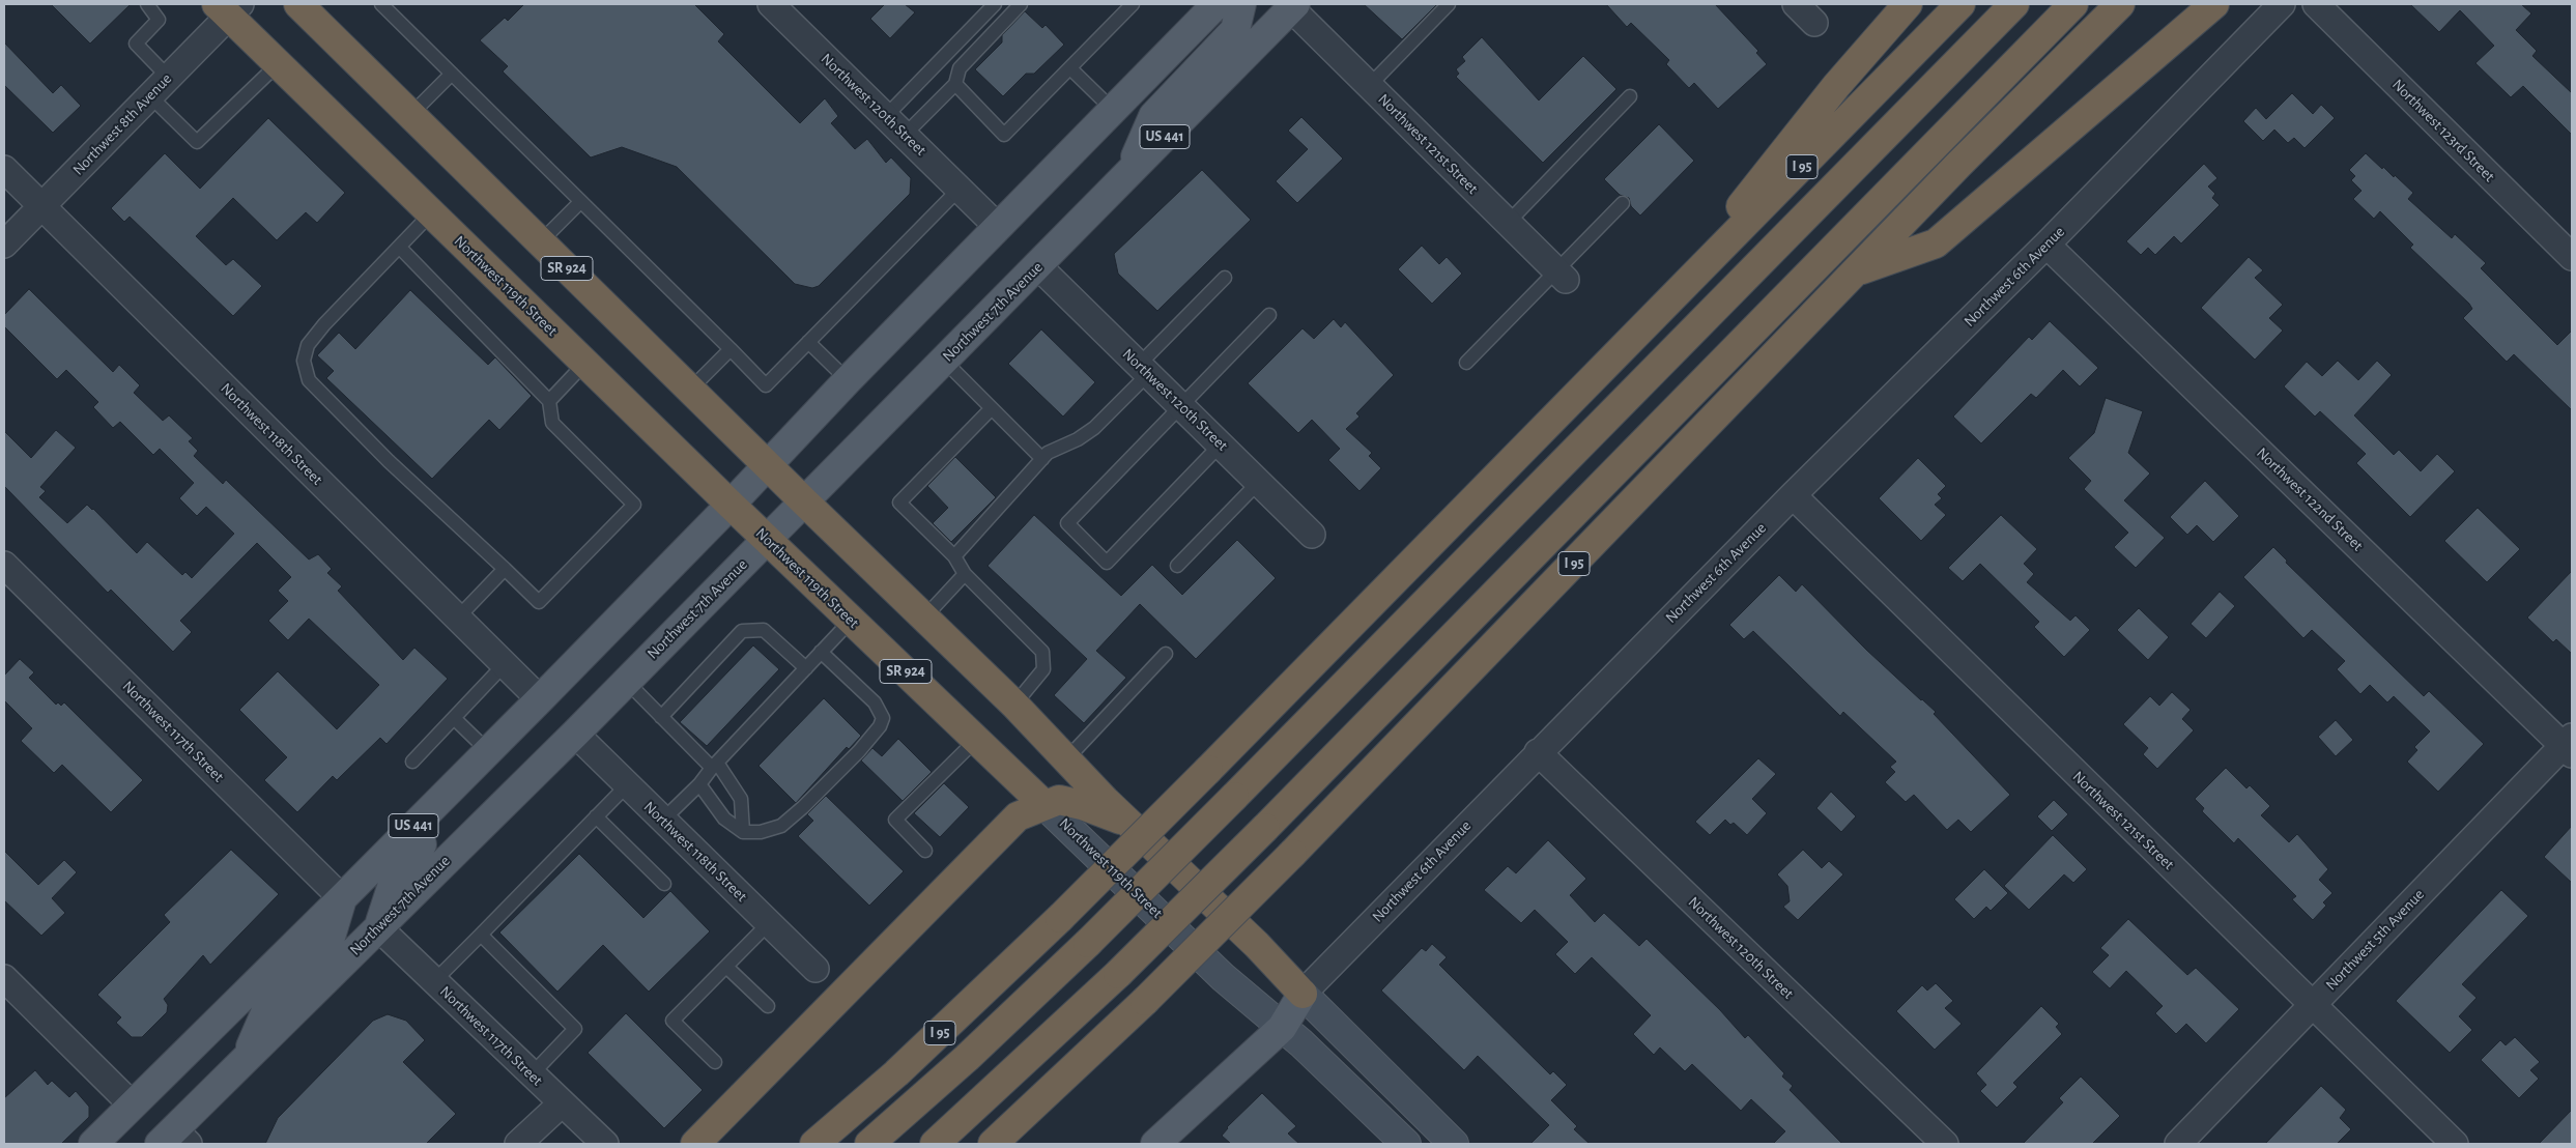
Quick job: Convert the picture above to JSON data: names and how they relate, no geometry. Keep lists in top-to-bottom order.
{
  "streets": {
    "highway": ["I 95", "SR 924", "Northwest 119th Street"],
    "main road": ["US 441", "Northwest 6th Avenue", "Northwest 7th Avenue"],
    "street": [
      "Northwest 120th Street",
      "Northwest 8th Avenue",
      "Northwest 123rd Street",
      "Northwest 121st Street",
      "Northwest 118th Street",
      "Northwest 122nd Street",
      "Northwest 117th Street",
      "Northwest 5th Avenue"
    ]
  },
  "crossings": [
    ["Northwest 120th Street", "US 441"],
    ["Northwest 120th Street", "Northwest 6th Avenue"],
    ["Northwest 120th Street", "Northwest 7th Avenue"],
    ["Northwest 8th Avenue", "Northwest 119th Street"],
    ["Northwest 8th Avenue", "Northwest 118th Street"],
    ["US 441", "SR 924"],
    ["US 441", "Northwest 119th Street"],
    ["US 441", "Northwest 118th Street"],
    ["US 441", "Northwest 117th Street"],
    ["Northwest 121st Street", "Northwest 6th Avenue"],
    ["Northwest 121st Street", "Northwest 7th Avenue"],
    ["Northwest 121st Street", "Northwest 5th Avenue"],
    ["SR 924", "Northwest 6th Avenue"],
    ["SR 924", "Northwest 7th Avenue"],
    ["Northwest 6th Avenue", "Northwest 119th Street"],
    ["Northwest 6th Avenue", "Northwest 122nd Street"],
    ["Northwest 119th Street", "Northwest 7th Avenue"],
    ["Northwest 7th Avenue", "Northwest 118th Street"],
    ["Northwest 7th Avenue", "Northwest 117th Street"],
    ["Northwest 122nd Street", "Northwest 5th Avenue"]
  ]
}
